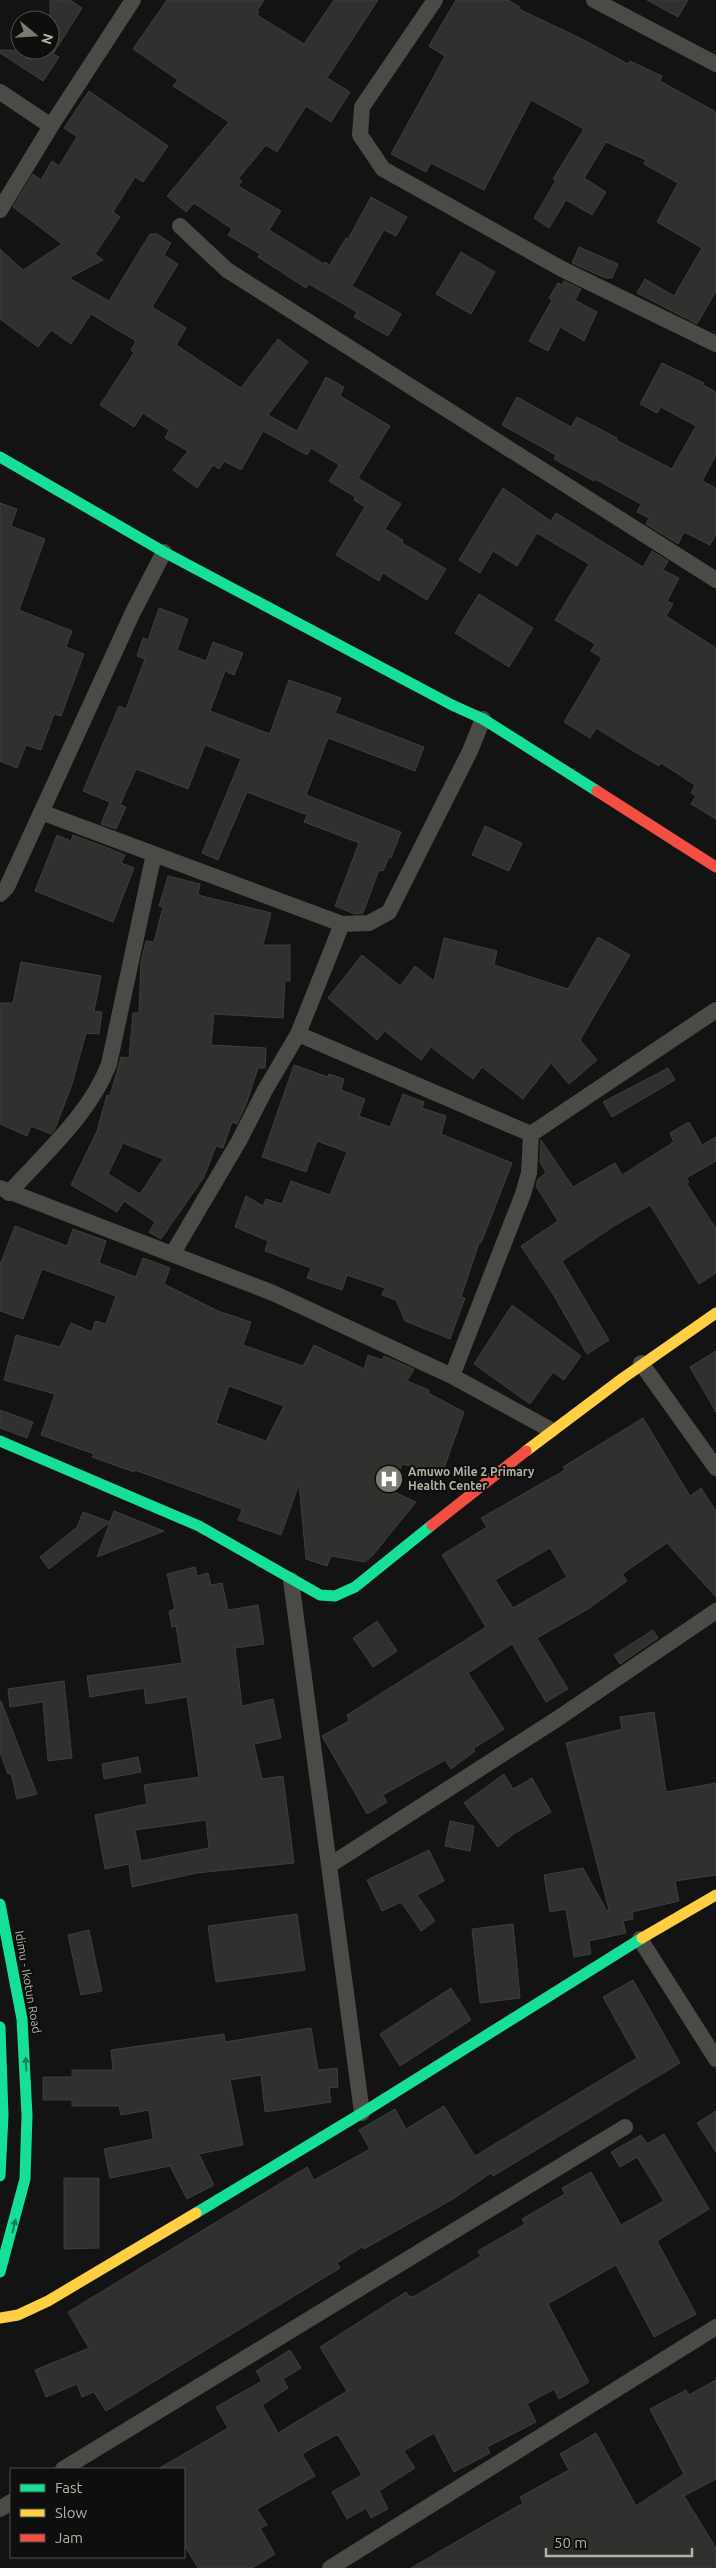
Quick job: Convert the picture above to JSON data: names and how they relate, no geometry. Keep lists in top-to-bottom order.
{
  "streets": {
    "street": ["Idimu - Ikotun Road"]
  },
  "places": {
    "hospital": ["Amuwo Mile 2 Primary Health Center"]
  },
  "legend": ["Fast", "Slow", "Jam"],
  "scale_bar": "50 m",
  "north": "right"
}
